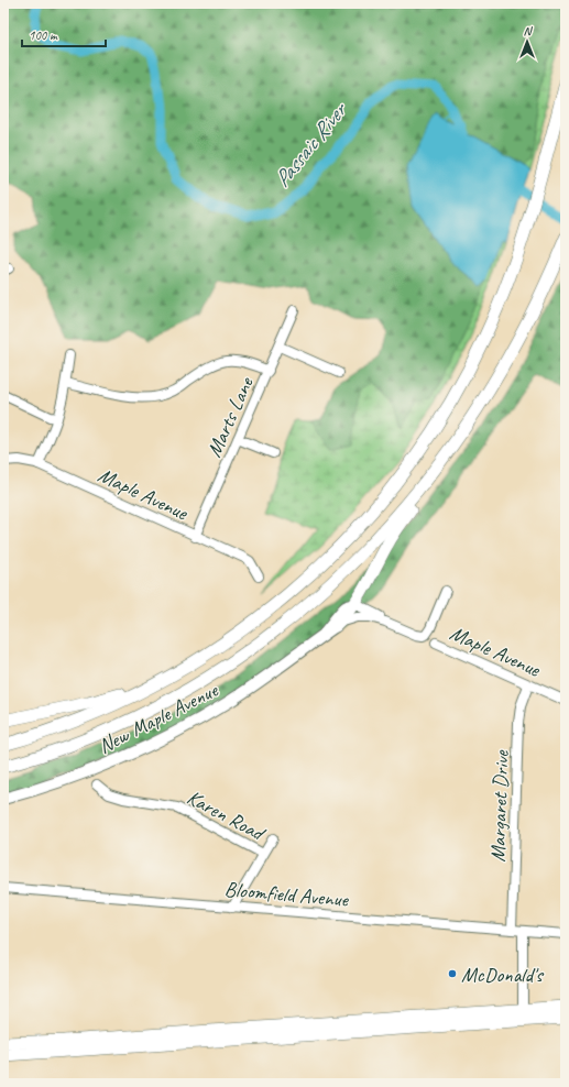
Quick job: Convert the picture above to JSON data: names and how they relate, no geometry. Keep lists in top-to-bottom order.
{
  "streets": {
    "main road": ["New Maple Avenue"],
    "street": [
      "Marts Lane",
      "Maple Avenue",
      "Margaret Drive",
      "Karen Road",
      "Bloomfield Avenue"
    ]
  },
  "crossings": [
    ["Marts Lane", "Maple Avenue"],
    ["Maple Avenue", "New Maple Avenue"],
    ["Maple Avenue", "Margaret Drive"],
    ["Margaret Drive", "Bloomfield Avenue"]
  ],
  "water": ["Passaic River"],
  "places": ["McDonald's"],
  "scale_bar": "100 m",
  "north": "top"
}
